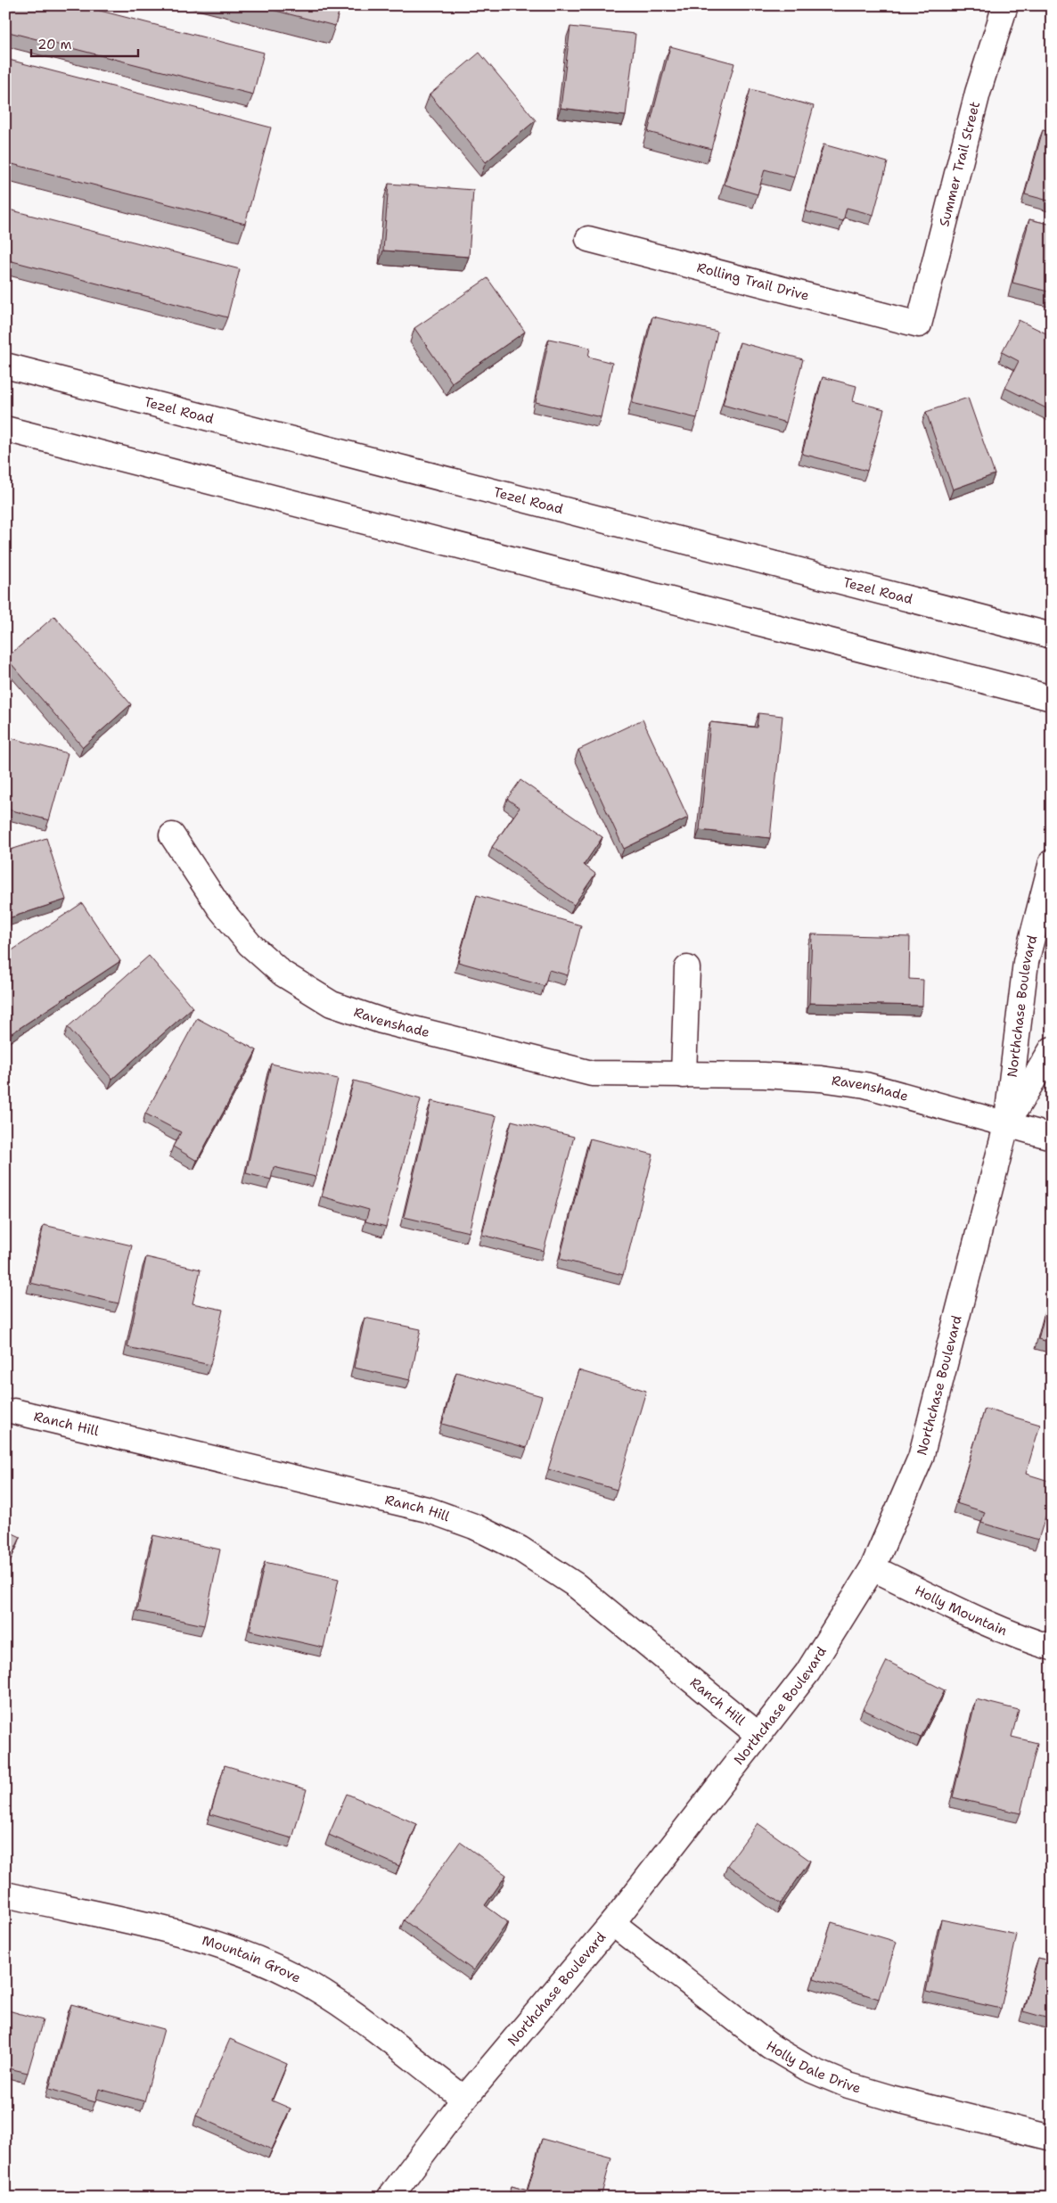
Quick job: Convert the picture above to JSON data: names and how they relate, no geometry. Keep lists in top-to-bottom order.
{
  "streets": {
    "street": [
      "Summer Trail Street",
      "Rolling Trail Drive",
      "Tezel Road",
      "Northchase Boulevard",
      "Ravenshade",
      "Ranch Hill",
      "Holly Mountain",
      "Mountain Grove",
      "Holly Dale Drive"
    ]
  },
  "crossings": [
    ["Summer Trail Street", "Rolling Trail Drive"],
    ["Northchase Boulevard", "Ravenshade"],
    ["Northchase Boulevard", "Ranch Hill"],
    ["Northchase Boulevard", "Holly Mountain"],
    ["Northchase Boulevard", "Mountain Grove"],
    ["Northchase Boulevard", "Holly Dale Drive"]
  ],
  "scale_bar": "20 m"
}
